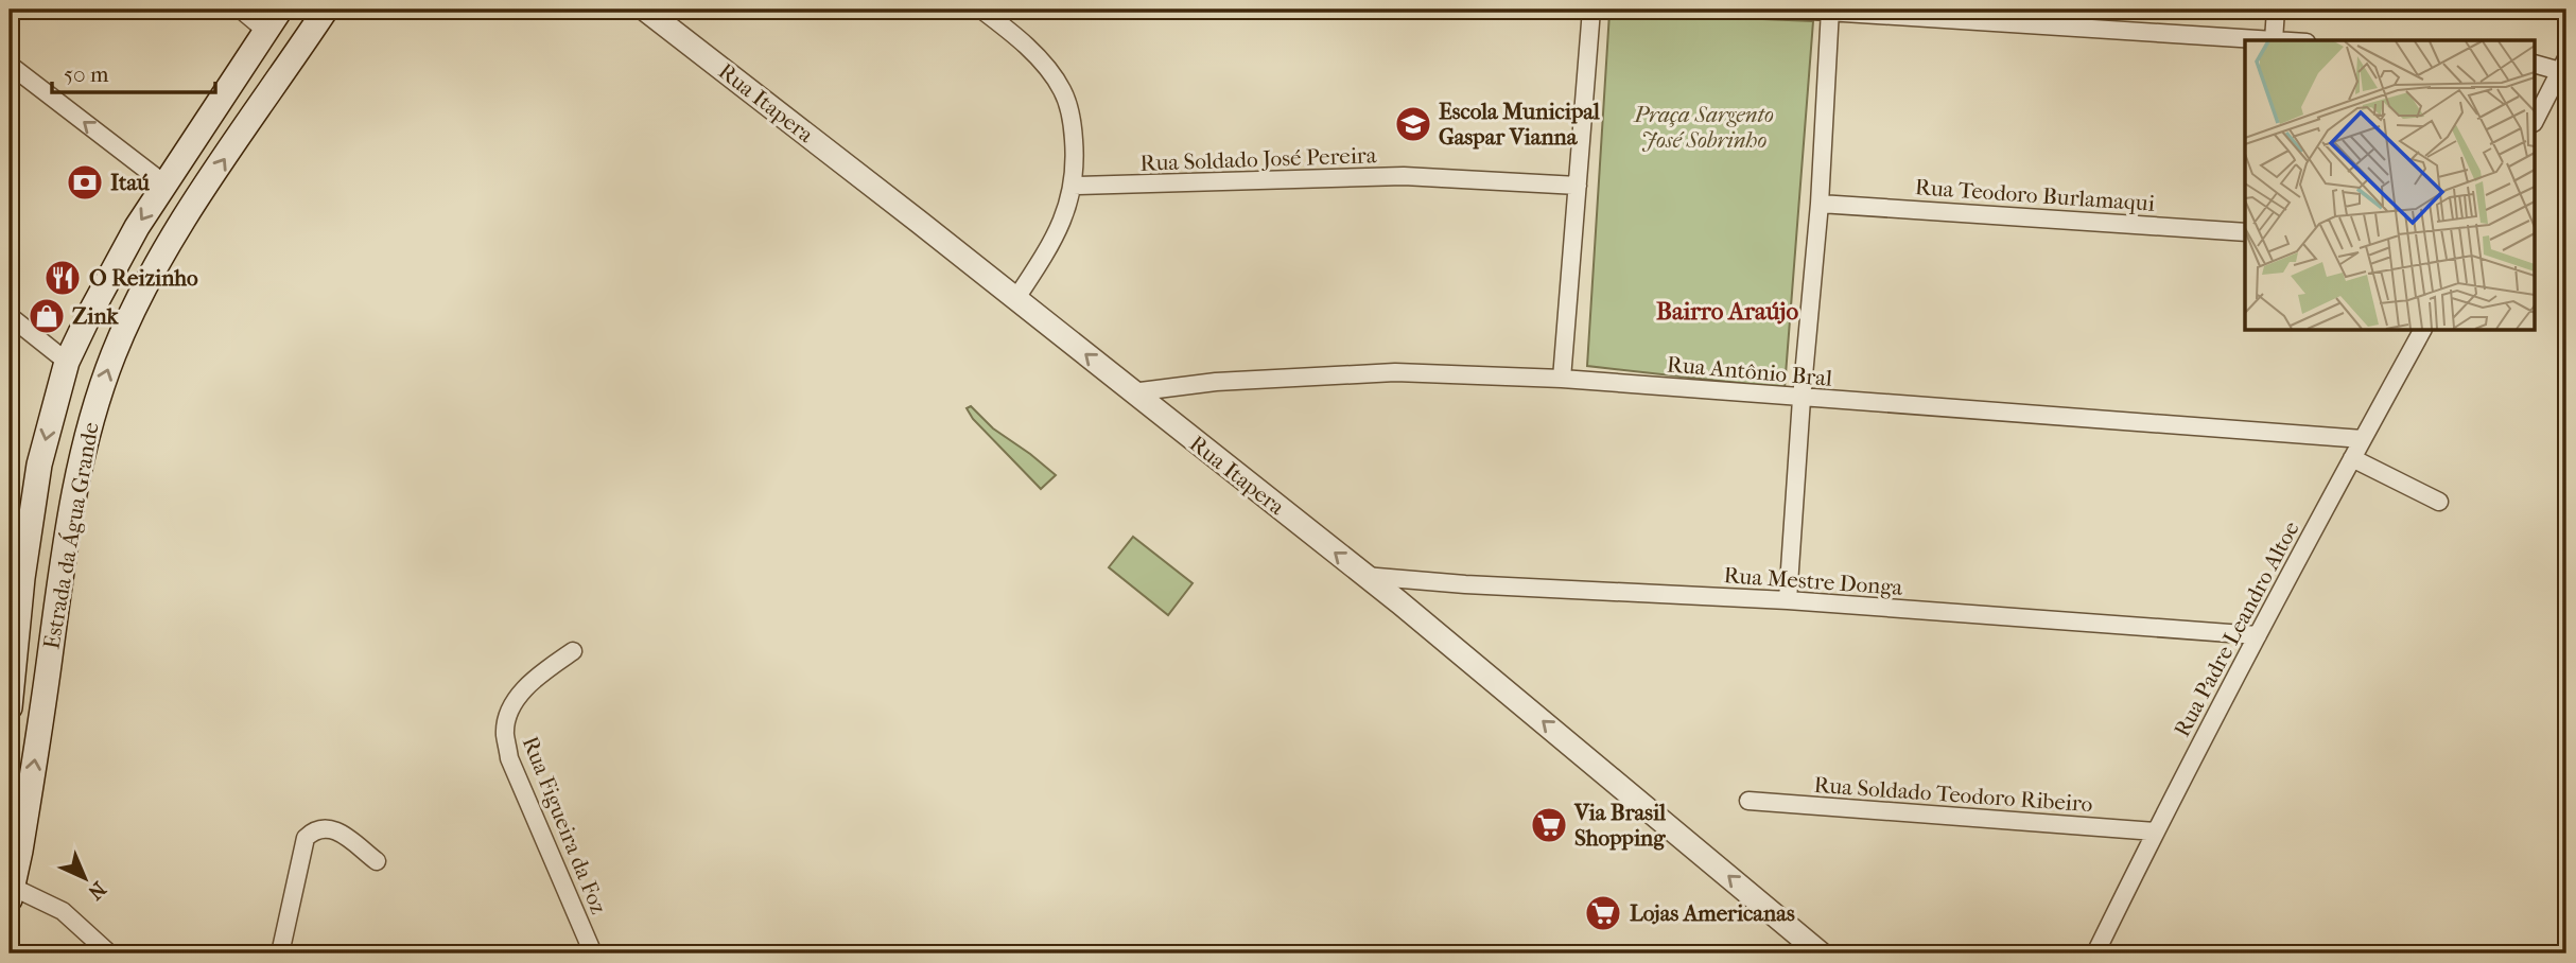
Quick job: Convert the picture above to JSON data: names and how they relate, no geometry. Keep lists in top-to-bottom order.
{
  "streets": {
    "main road": ["Estrada da Água Grande"],
    "street": [
      "Rua Itapera",
      "Rua Soldado José Pereira",
      "Rua Teodoro Burlamaqui",
      "Rua Antônio Bral",
      "Rua Mestre Donga",
      "Rua Padre Leandro Altoe",
      "Rua Soldado Teodoro Ribeiro",
      "Rua Figueira da Foz"
    ]
  },
  "crossings": [
    ["Rua Itapera", "Rua Antônio Bral"],
    ["Rua Itapera", "Rua Mestre Donga"],
    ["Rua Antônio Bral", "Rua Padre Leandro Altoe"],
    ["Rua Mestre Donga", "Rua Padre Leandro Altoe"],
    ["Rua Padre Leandro Altoe", "Rua Soldado Teodoro Ribeiro"]
  ],
  "one_way": ["Rua Itapera"],
  "districts": ["Bairro Araújo"],
  "parks": ["Praça Sargento José Sobrinho"],
  "places": {
    "school or university": ["Escola Municipal Gaspar Vianna"],
    "bank": ["Itaú"],
    "restaurant": ["O Reizinho"],
    "shop": ["Zink"],
    "supermarket": ["Via Brasil Shopping", "Lojas Americanas"]
  },
  "scale_bar": "50 m",
  "north": "bottom right"
}
